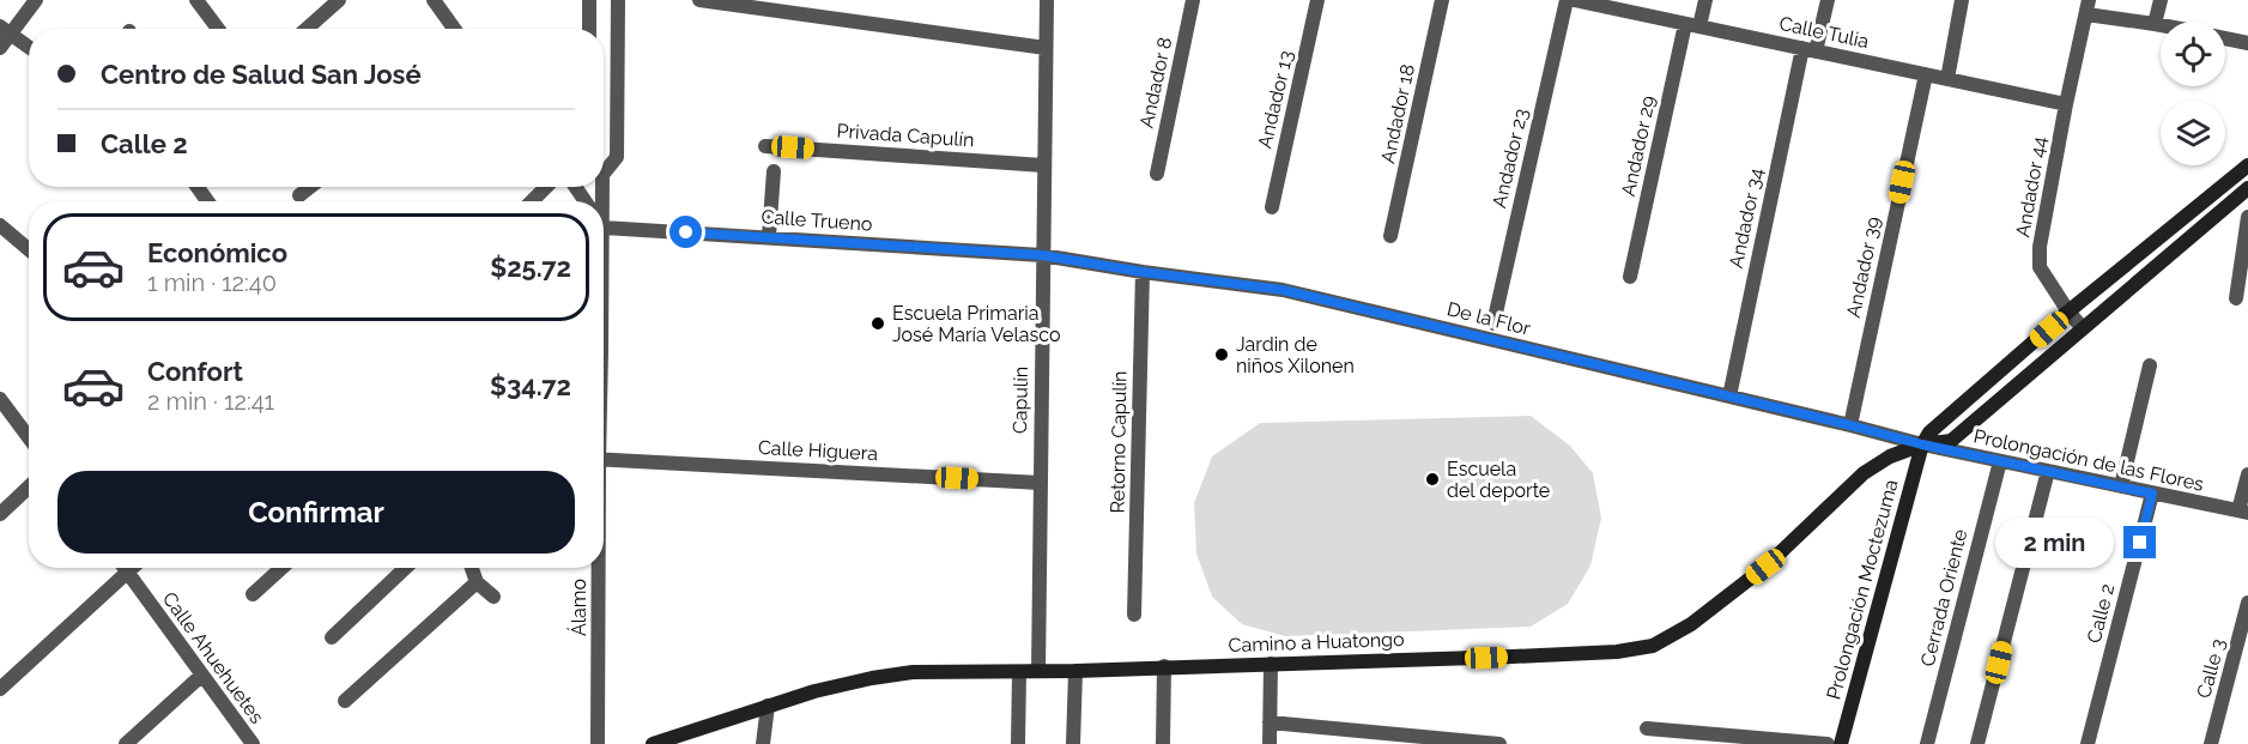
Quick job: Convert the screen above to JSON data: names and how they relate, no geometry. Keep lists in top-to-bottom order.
{
  "streets": {
    "main road": ["Prolongación Moctezuma", "Camino a Huatongo"],
    "street": [
      "Calle Tulia",
      "Andador 8",
      "Andador 13",
      "Andador 18",
      "Privada Capulín",
      "Andador 29",
      "Andador 23",
      "Andador 44",
      "Andador 34",
      "Calle Trueno",
      "Andador 39",
      "De la Flor",
      "Capulín",
      "Retorno Capulín",
      "Calle Higuera",
      "Prolongación de las Flores",
      "Cerrada Oriente",
      "Álamo",
      "Calle 2",
      "Calle Ahuehuetes",
      "Calle 3"
    ]
  },
  "crossings": [
    ["Calle Tulia", "Andador 29"],
    ["Calle Tulia", "Andador 44"],
    ["Calle Tulia", "Andador 34"],
    ["Calle Tulia", "Andador 39"],
    ["Privada Capulín", "Capulín"],
    ["Andador 44", "Prolongación Moctezuma"],
    ["Andador 34", "De la Flor"],
    ["Calle Trueno", "De la Flor"],
    ["Calle Trueno", "Capulín"],
    ["Andador 39", "De la Flor"],
    ["De la Flor", "Capulín"],
    ["De la Flor", "Retorno Capulín"],
    ["De la Flor", "Prolongación de las Flores"],
    ["De la Flor", "Prolongación Moctezuma"],
    ["De la Flor", "Camino a Huatongo"],
    ["Capulín", "Calle Higuera"],
    ["Capulín", "Camino a Huatongo"],
    ["Prolongación de las Flores", "Prolongación Moctezuma"],
    ["Prolongación de las Flores", "Cerrada Oriente"],
    ["Prolongación de las Flores", "Calle 2"],
    ["Prolongación de las Flores", "Camino a Huatongo"],
    ["Prolongación Moctezuma", "Camino a Huatongo"]
  ],
  "places": ["Escuela Primaria José María Velasco", "Jardin de niños Xilonen", "Escuela del deporte"],
  "page": {
    "banner": ["Centro de Salud San José", "Calle 2"],
    "list": [
      {
        "name": "Económico",
        "note": "1 min · 12:40",
        "value": "$25.72"
      },
      {
        "name": "Confort",
        "note": "2 min · 12:41",
        "value": "$34.72"
      }
    ],
    "buttons": "Confirmar",
    "bubble": "2 min"
  }
}
